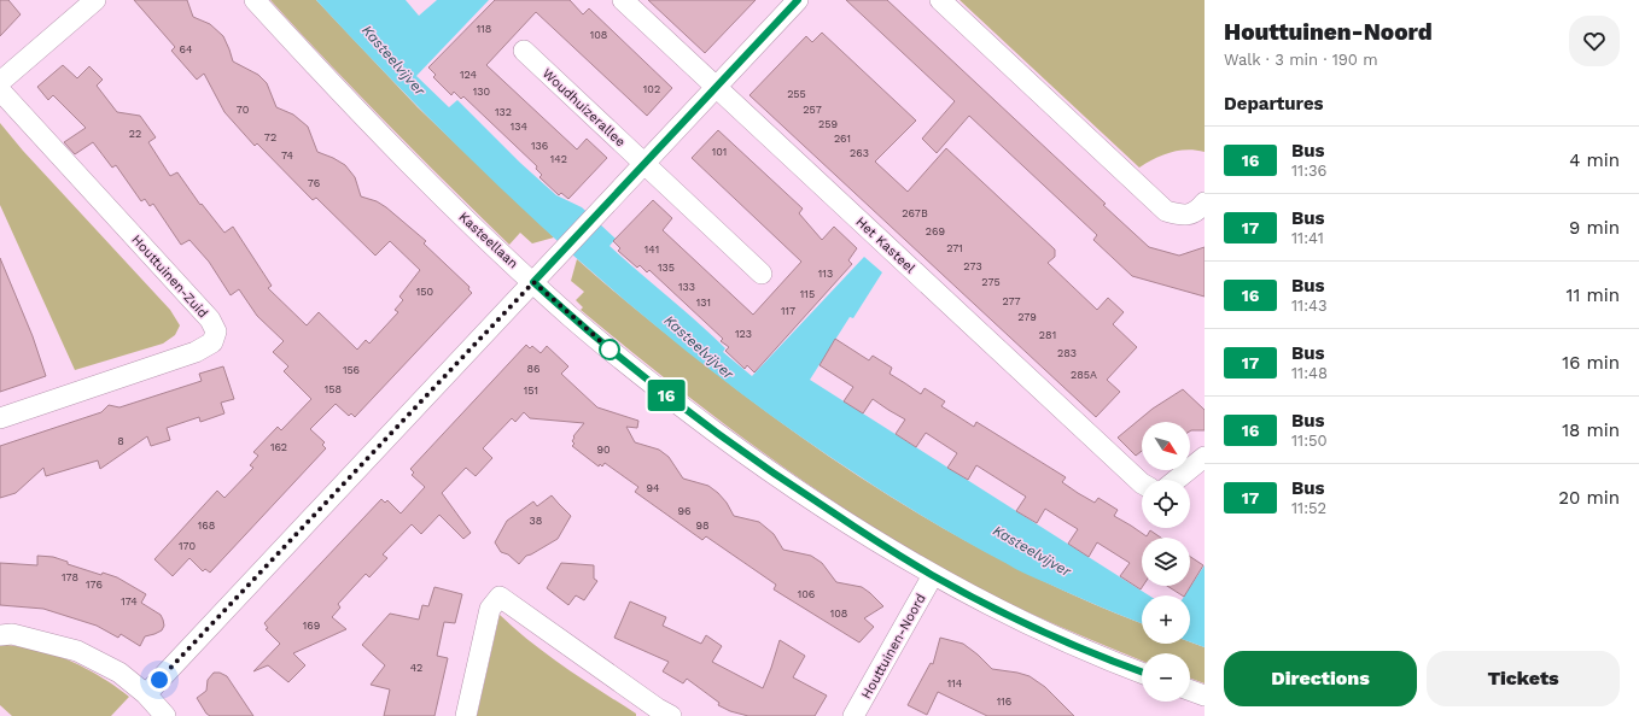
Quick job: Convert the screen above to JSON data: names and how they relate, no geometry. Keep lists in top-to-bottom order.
{
  "streets": {
    "street": [
      "Woudhuizerallee",
      "Kasteellaan",
      "Het Kasteel",
      "Houttuinen-Zuid",
      "Houttuinen-Noord"
    ]
  },
  "crossings": [
    ["Kasteellaan", "Houttuinen-Noord"]
  ],
  "water": ["Kasteelvijver"],
  "lines": ["bus line 16"],
  "house_numbers": [
    "118",
    "108",
    "64",
    "124",
    "102",
    "130",
    "255",
    "70",
    "257",
    "132",
    "259",
    "134",
    "22",
    "72",
    "261",
    "136",
    "101",
    "263",
    "74",
    "142",
    "76",
    "267B",
    "269",
    "271",
    "141",
    "273",
    "135",
    "113",
    "275",
    "133",
    "150",
    "115",
    "277",
    "131",
    "117",
    "279",
    "123",
    "281",
    "283",
    "86",
    "156",
    "285A",
    "158",
    "151",
    "8",
    "162",
    "90",
    "94",
    "96",
    "38",
    "168",
    "98",
    "170",
    "178",
    "176",
    "106",
    "174",
    "108",
    "169",
    "42",
    "114",
    "116"
  ],
  "north": "bottom right",
  "page": {
    "on_map": "16",
    "heading": [
      ["Houttuinen-Noord", "Walk · 3 min · 190 m"],
      "Departures"
    ],
    "list": [
      {
        "mark": "16",
        "name": "Bus",
        "note": "11:36",
        "value": "4 min"
      },
      {
        "mark": "17",
        "name": "Bus",
        "note": "11:41",
        "value": "9 min"
      },
      {
        "mark": "16",
        "name": "Bus",
        "note": "11:43",
        "value": "11 min"
      },
      {
        "mark": "17",
        "name": "Bus",
        "note": "11:48",
        "value": "16 min"
      },
      {
        "mark": "16",
        "name": "Bus",
        "note": "11:50",
        "value": "18 min"
      },
      {
        "mark": "17",
        "name": "Bus",
        "note": "11:52",
        "value": "20 min"
      }
    ],
    "map_buttons": ["+", "−"],
    "buttons": ["Directions", "Tickets"]
  }
}
